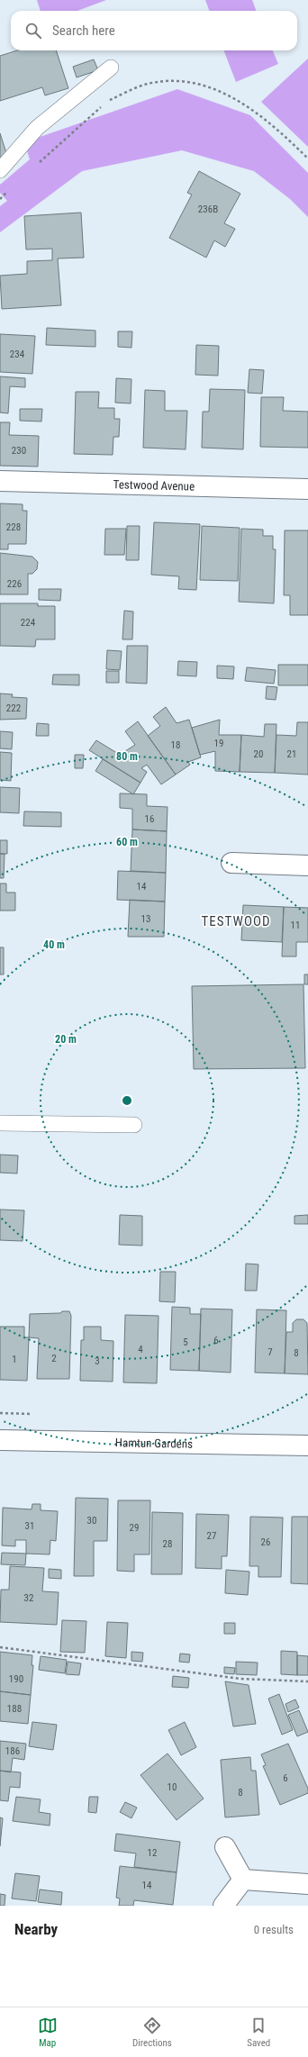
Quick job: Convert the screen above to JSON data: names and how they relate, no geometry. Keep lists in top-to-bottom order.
{
  "streets": {
    "street": ["Testwood Avenue", "Hamtun Gardens"]
  },
  "districts": ["TESTWOOD"],
  "house_numbers": [
    "236B",
    "234",
    "230",
    "228",
    "226",
    "224",
    "222",
    "19",
    "18",
    "20",
    "21",
    "16",
    "14",
    "13",
    "11",
    "6",
    "5",
    "4",
    "7",
    "8",
    "2",
    "1",
    "3",
    "30",
    "31",
    "29",
    "27",
    "26",
    "28",
    "32",
    "190",
    "188",
    "186",
    "6",
    "10",
    "8",
    "12",
    "14"
  ],
  "page": {
    "search": "Search here",
    "heading": ["Nearby", "0 results"],
    "nav": ["Map", "Directions", "Saved"]
  },
  "rings": [
    "80 m",
    "60 m",
    "40 m",
    "20 m"
  ]
}
